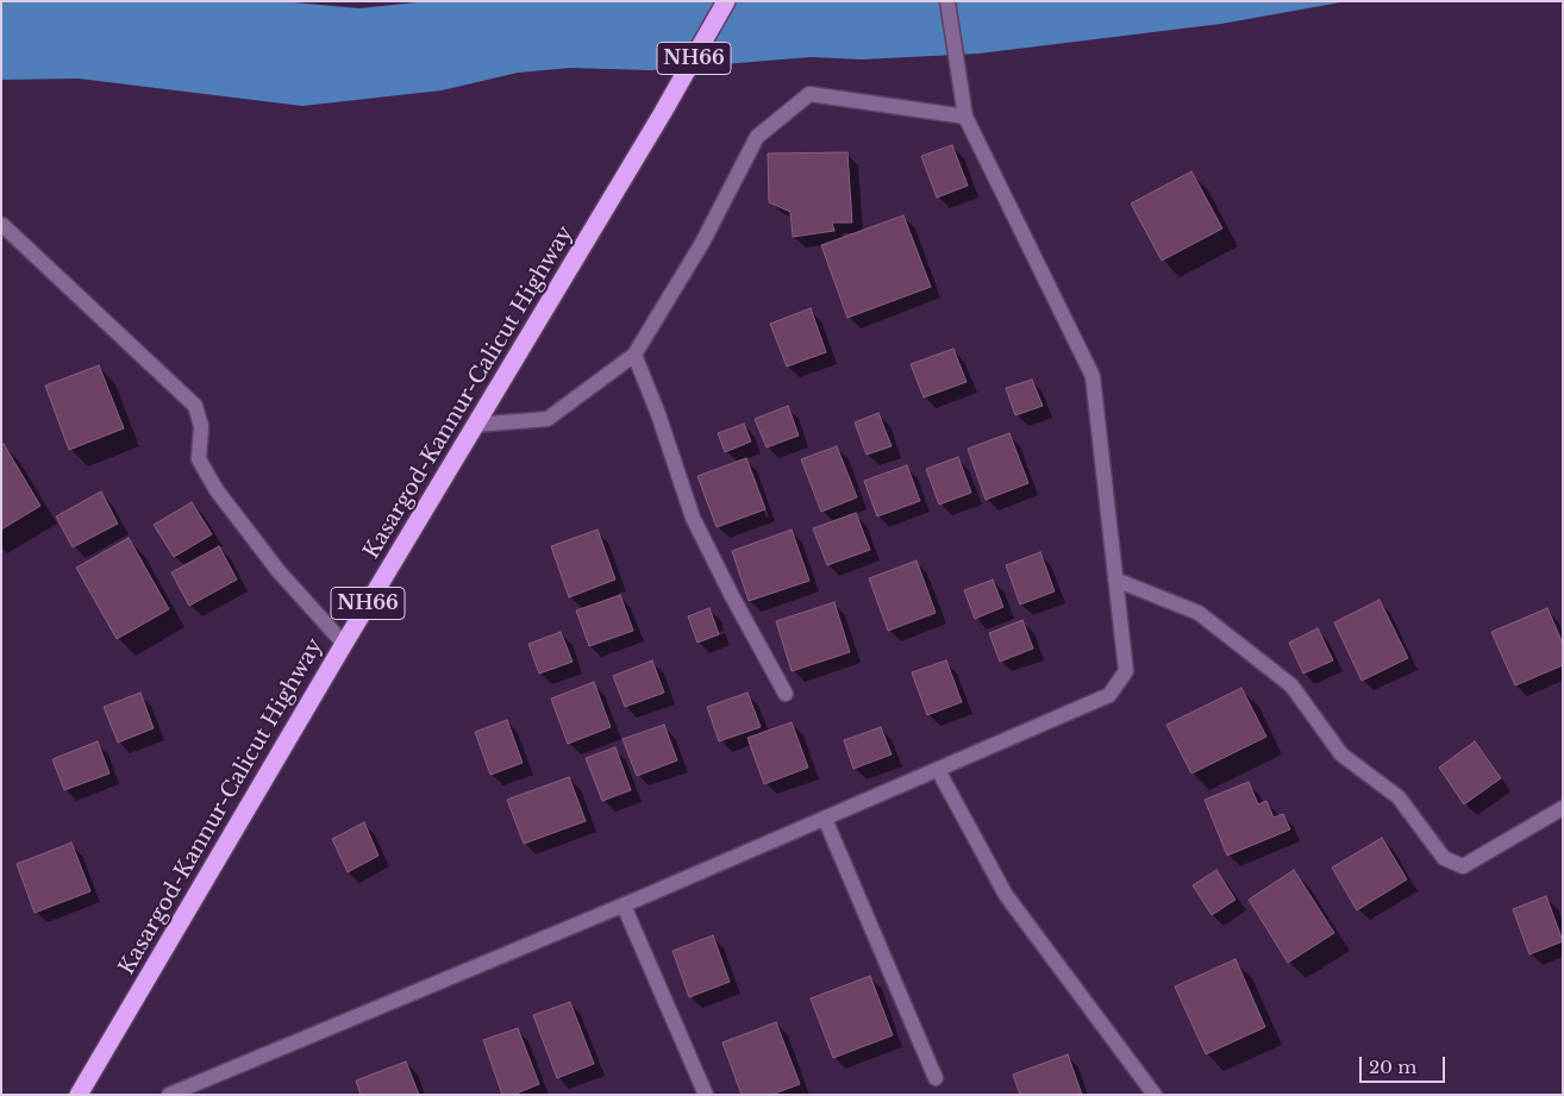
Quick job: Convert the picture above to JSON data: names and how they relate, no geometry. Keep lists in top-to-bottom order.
{
  "streets": {
    "highway": ["NH66", "Kasargod-Kannur-Calicut Highway"]
  },
  "scale_bar": "20 m"
}
